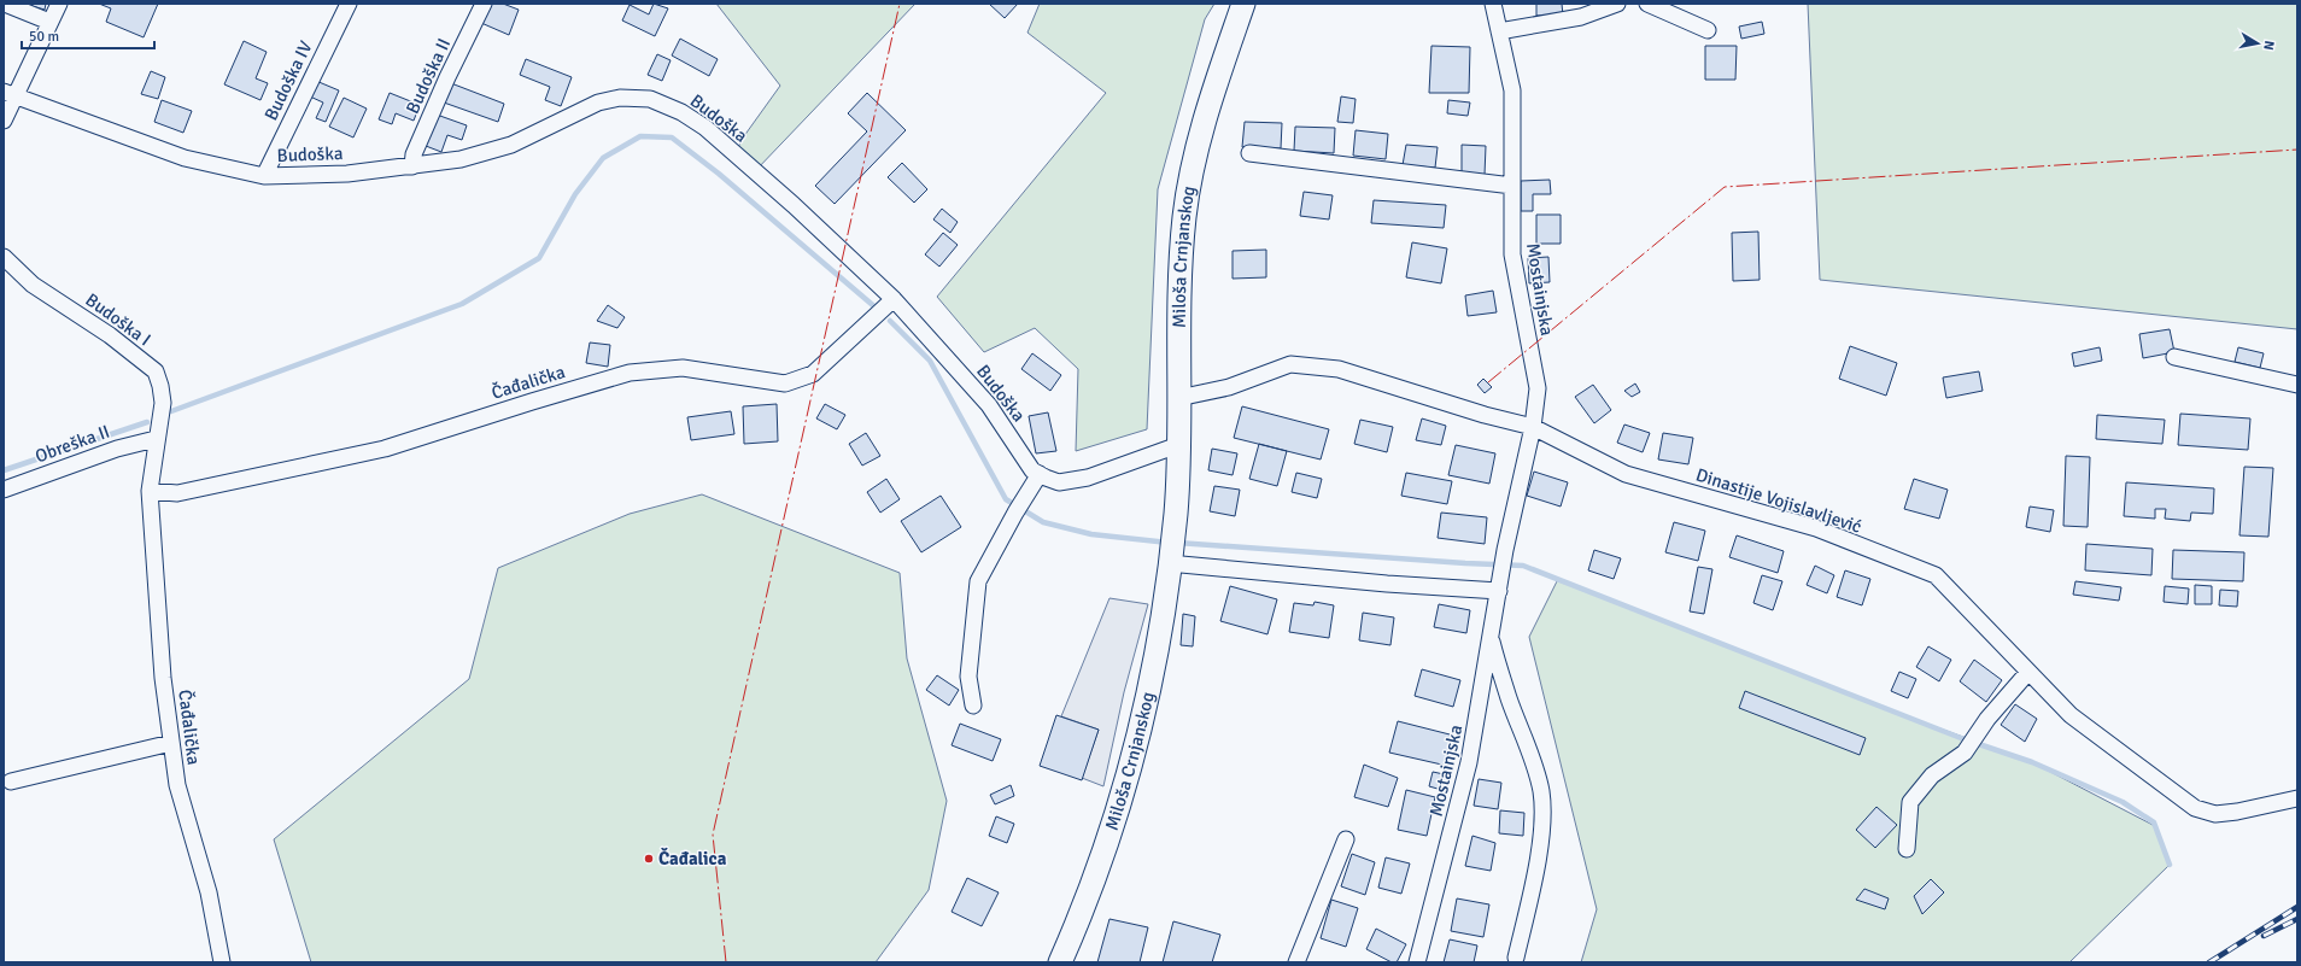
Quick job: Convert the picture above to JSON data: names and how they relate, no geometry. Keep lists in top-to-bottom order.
{
  "streets": {
    "main road": ["Miloša Crnjanskog"],
    "street": [
      "Budoška II",
      "Budoška IV",
      "Budoška",
      "Mostainjska",
      "Budoška I",
      "Čađalička",
      "Obreška II",
      "Dinastije Vojislavljević"
    ]
  },
  "crossings": [
    ["Budoška II", "Budoška"],
    ["Budoška IV", "Budoška"],
    ["Budoška", "Čađalička"],
    ["Miloša Crnjanskog", "Dinastije Vojislavljević"],
    ["Mostainjska", "Dinastije Vojislavljević"],
    ["Budoška I", "Čađalička"],
    ["Budoška I", "Obreška II"],
    ["Čađalička", "Obreška II"]
  ],
  "places": ["Čađalica"],
  "scale_bar": "50 m",
  "north": "right"
}
